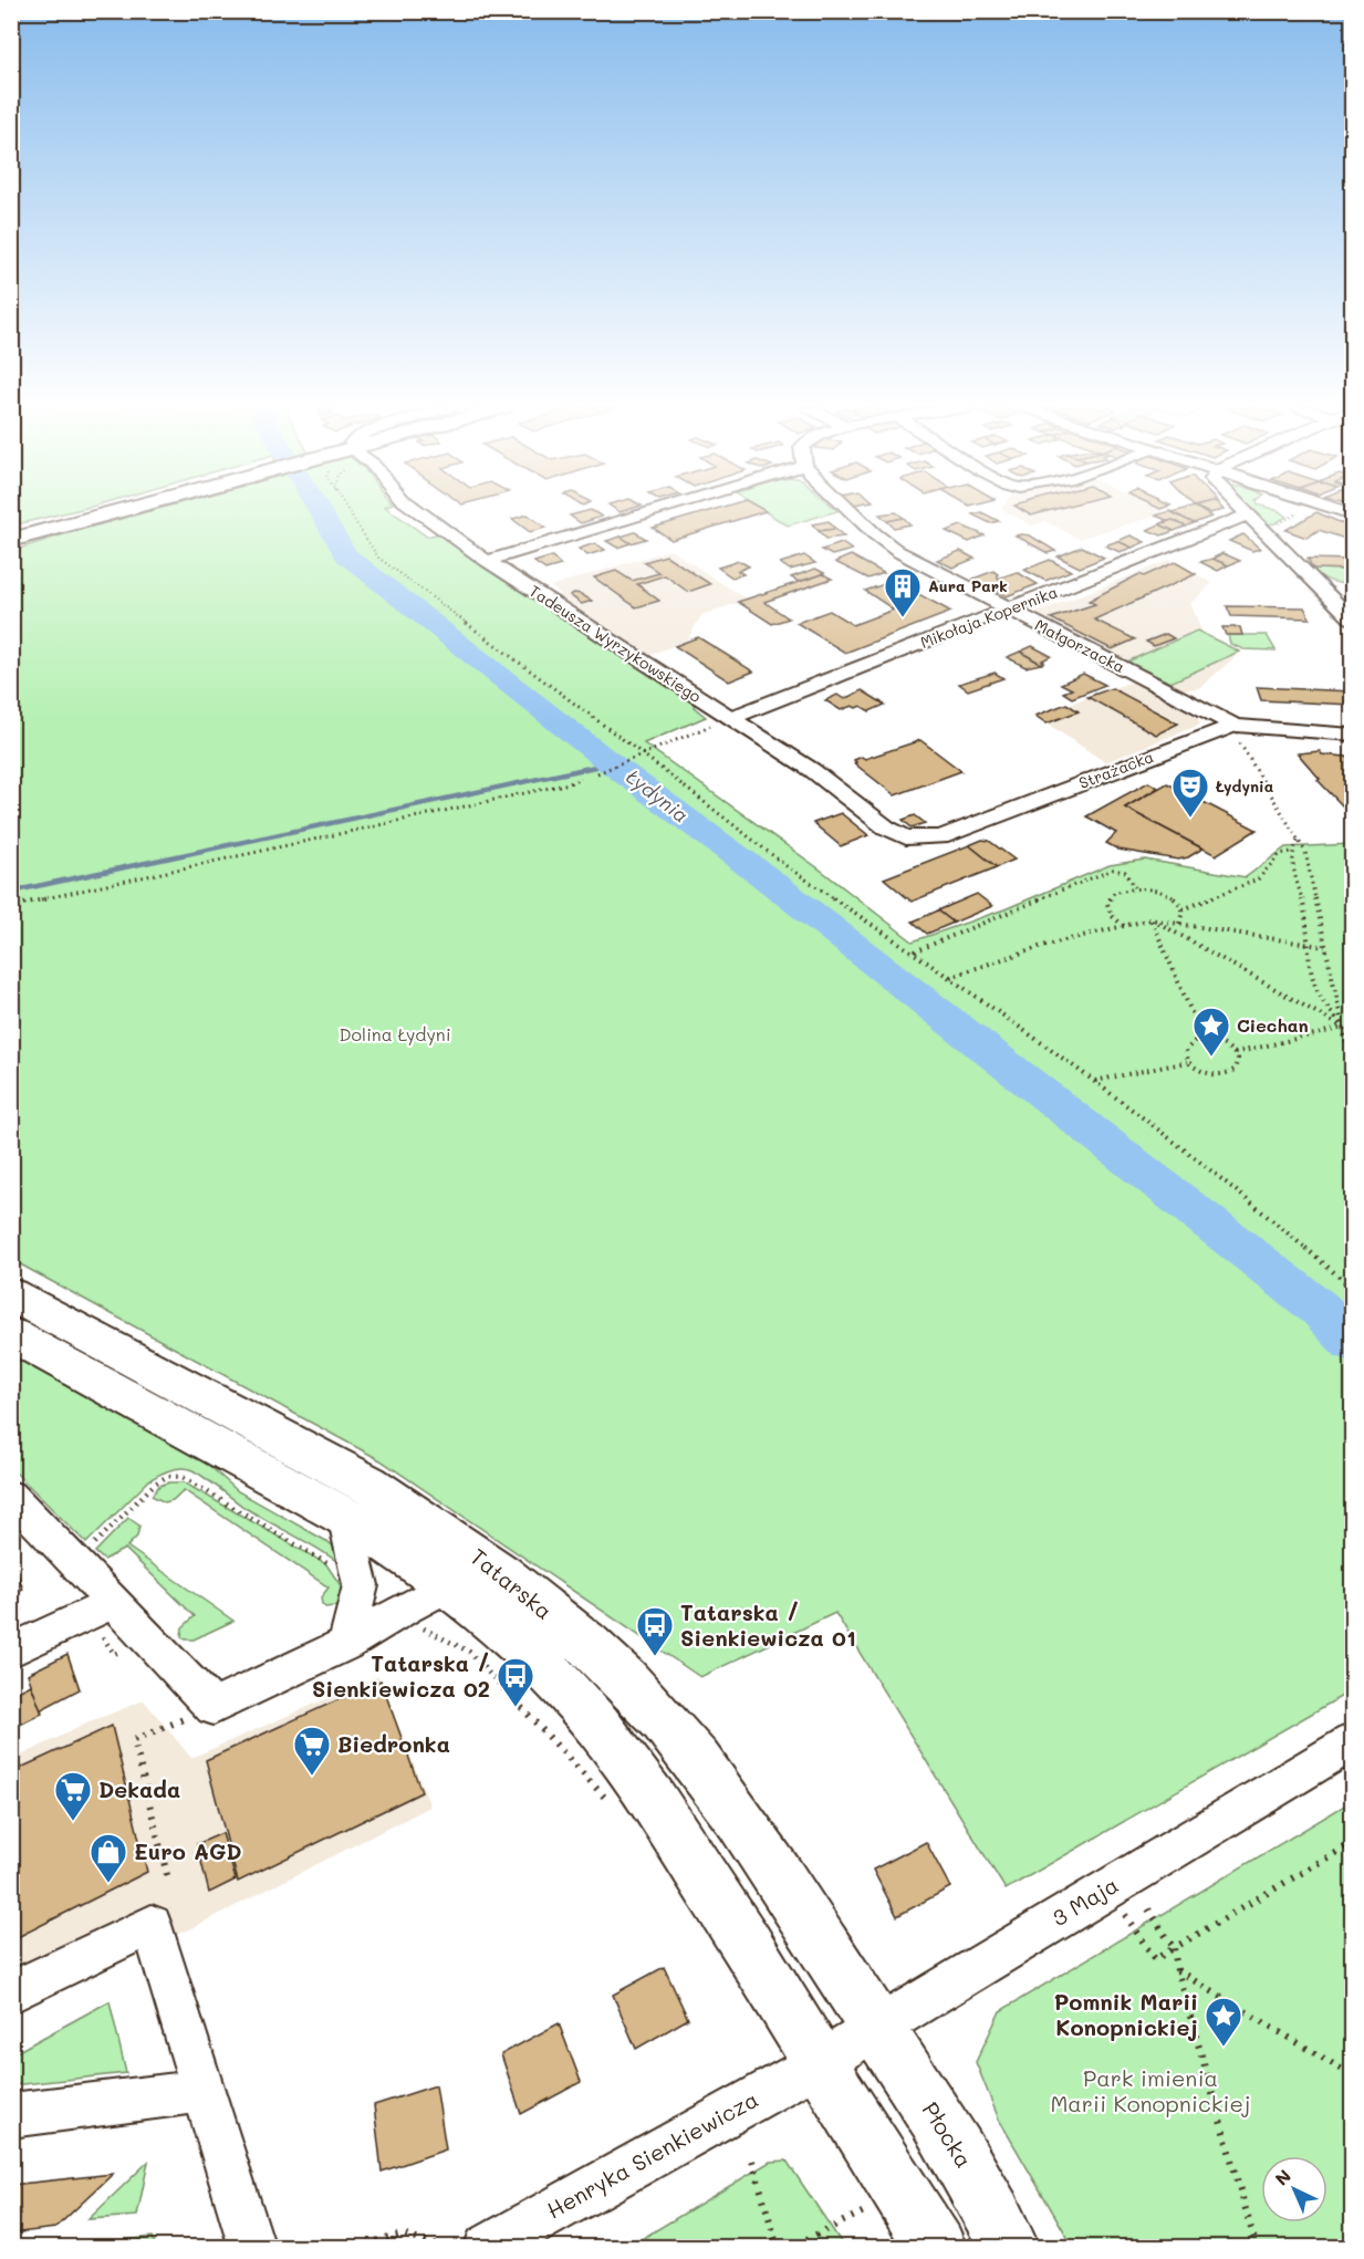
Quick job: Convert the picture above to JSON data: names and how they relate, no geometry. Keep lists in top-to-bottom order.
{
  "streets": {
    "main road": ["Tatarska", "Płocka"],
    "street": [
      "Mikołaja Kopernika",
      "Tadeusza Wyrzykowskiego",
      "Małgorzacka",
      "Strażacka",
      "3 Maja",
      "Henryka Sienkiewicza"
    ]
  },
  "crossings": [
    ["Mikołaja Kopernika", "Tadeusza Wyrzykowskiego"],
    ["Mikołaja Kopernika", "Małgorzacka"],
    ["Tadeusza Wyrzykowskiego", "Strażacka"],
    ["Małgorzacka", "Strażacka"],
    ["Tatarska", "3 Maja"],
    ["Tatarska", "Płocka"],
    ["Tatarska", "Henryka Sienkiewicza"],
    ["3 Maja", "Płocka"],
    ["3 Maja", "Henryka Sienkiewicza"]
  ],
  "water": ["Łydynia"],
  "parks": ["Dolina Łydyni", "Park imienia Marii Konopnickiej"],
  "places": {
    "building": ["Aura Park"],
    "theatre": ["Łydynia"],
    "place": ["Ciechan", "Pomnik Marii Konopnickiej"],
    "bus stop": ["Tatarska / Sienkiewicza 01", "Tatarska / Sienkiewicza 02"],
    "supermarket": ["Biedronka", "Dekada"],
    "shop": ["Euro AGD"]
  },
  "north": "top left"
}
